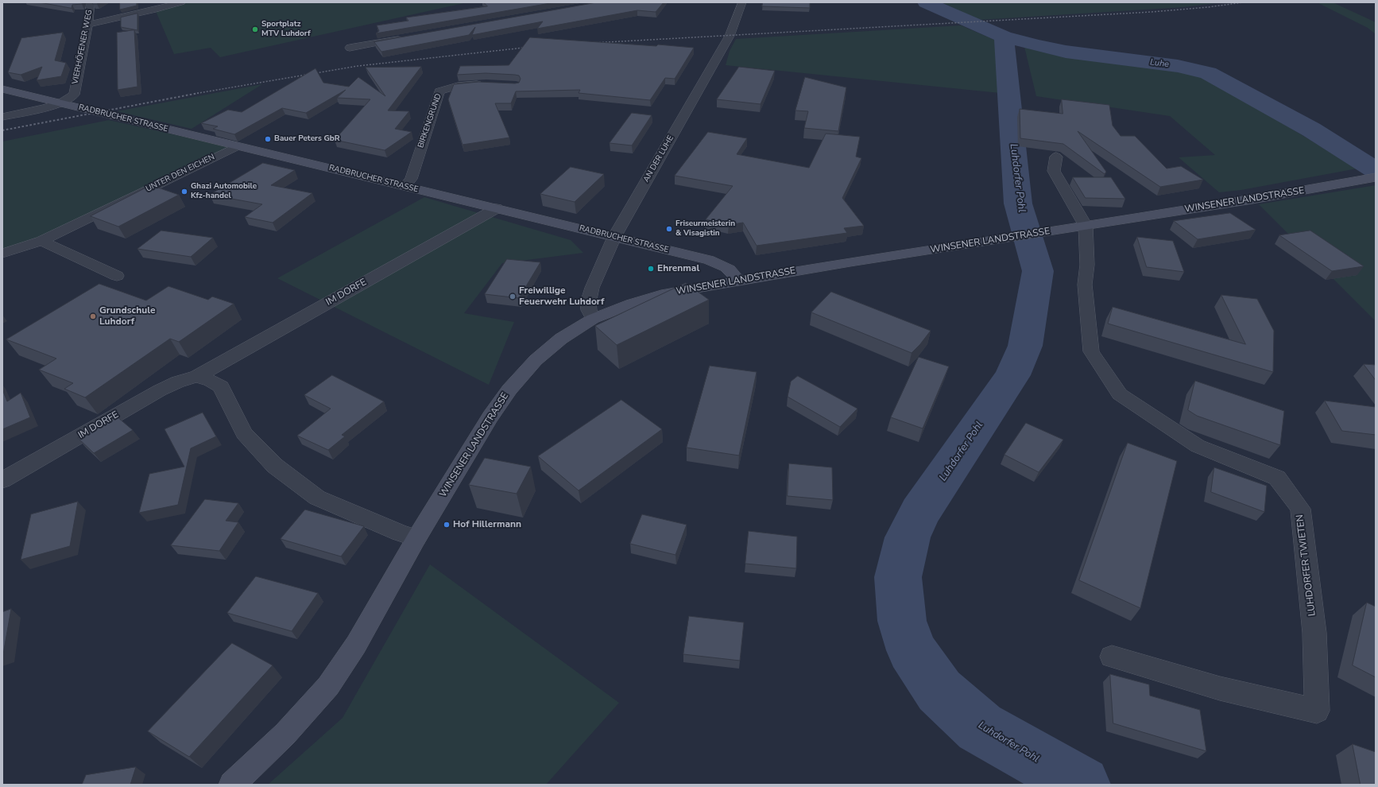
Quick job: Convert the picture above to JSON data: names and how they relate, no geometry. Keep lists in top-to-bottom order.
{
  "streets": {
    "main road": ["RADBRUCHER STRASSE", "WINSENER LANDSTRASSE"],
    "street": [
      "VIERHÖFENER WEG",
      "BIRKENGRUND",
      "AN DER LUHE",
      "UNTER DEN EICHEN",
      "IM DORFE",
      "LUHDORFER TWIETEN"
    ]
  },
  "crossings": [
    ["VIERHÖFENER WEG", "RADBRUCHER STRASSE"],
    ["RADBRUCHER STRASSE", "BIRKENGRUND"],
    ["RADBRUCHER STRASSE", "AN DER LUHE"],
    ["RADBRUCHER STRASSE", "UNTER DEN EICHEN"],
    ["RADBRUCHER STRASSE", "WINSENER LANDSTRASSE"],
    ["RADBRUCHER STRASSE", "IM DORFE"],
    ["AN DER LUHE", "WINSENER LANDSTRASSE"],
    ["WINSENER LANDSTRASSE", "LUHDORFER TWIETEN"]
  ],
  "water": ["Luhe", "Luhdorfer Pohl"],
  "places": [
    "Sportplatz MTV Luhdorf",
    "Bauer Peters GbR",
    "Ghazi Automobile Kfz-handel",
    "Friseurmeisterin & Visagistin",
    "Ehrenmal",
    "Freiwillige Feuerwehr Luhdorf",
    "Grundschule Luhdorf",
    "Hof Hillermann"
  ]
}
